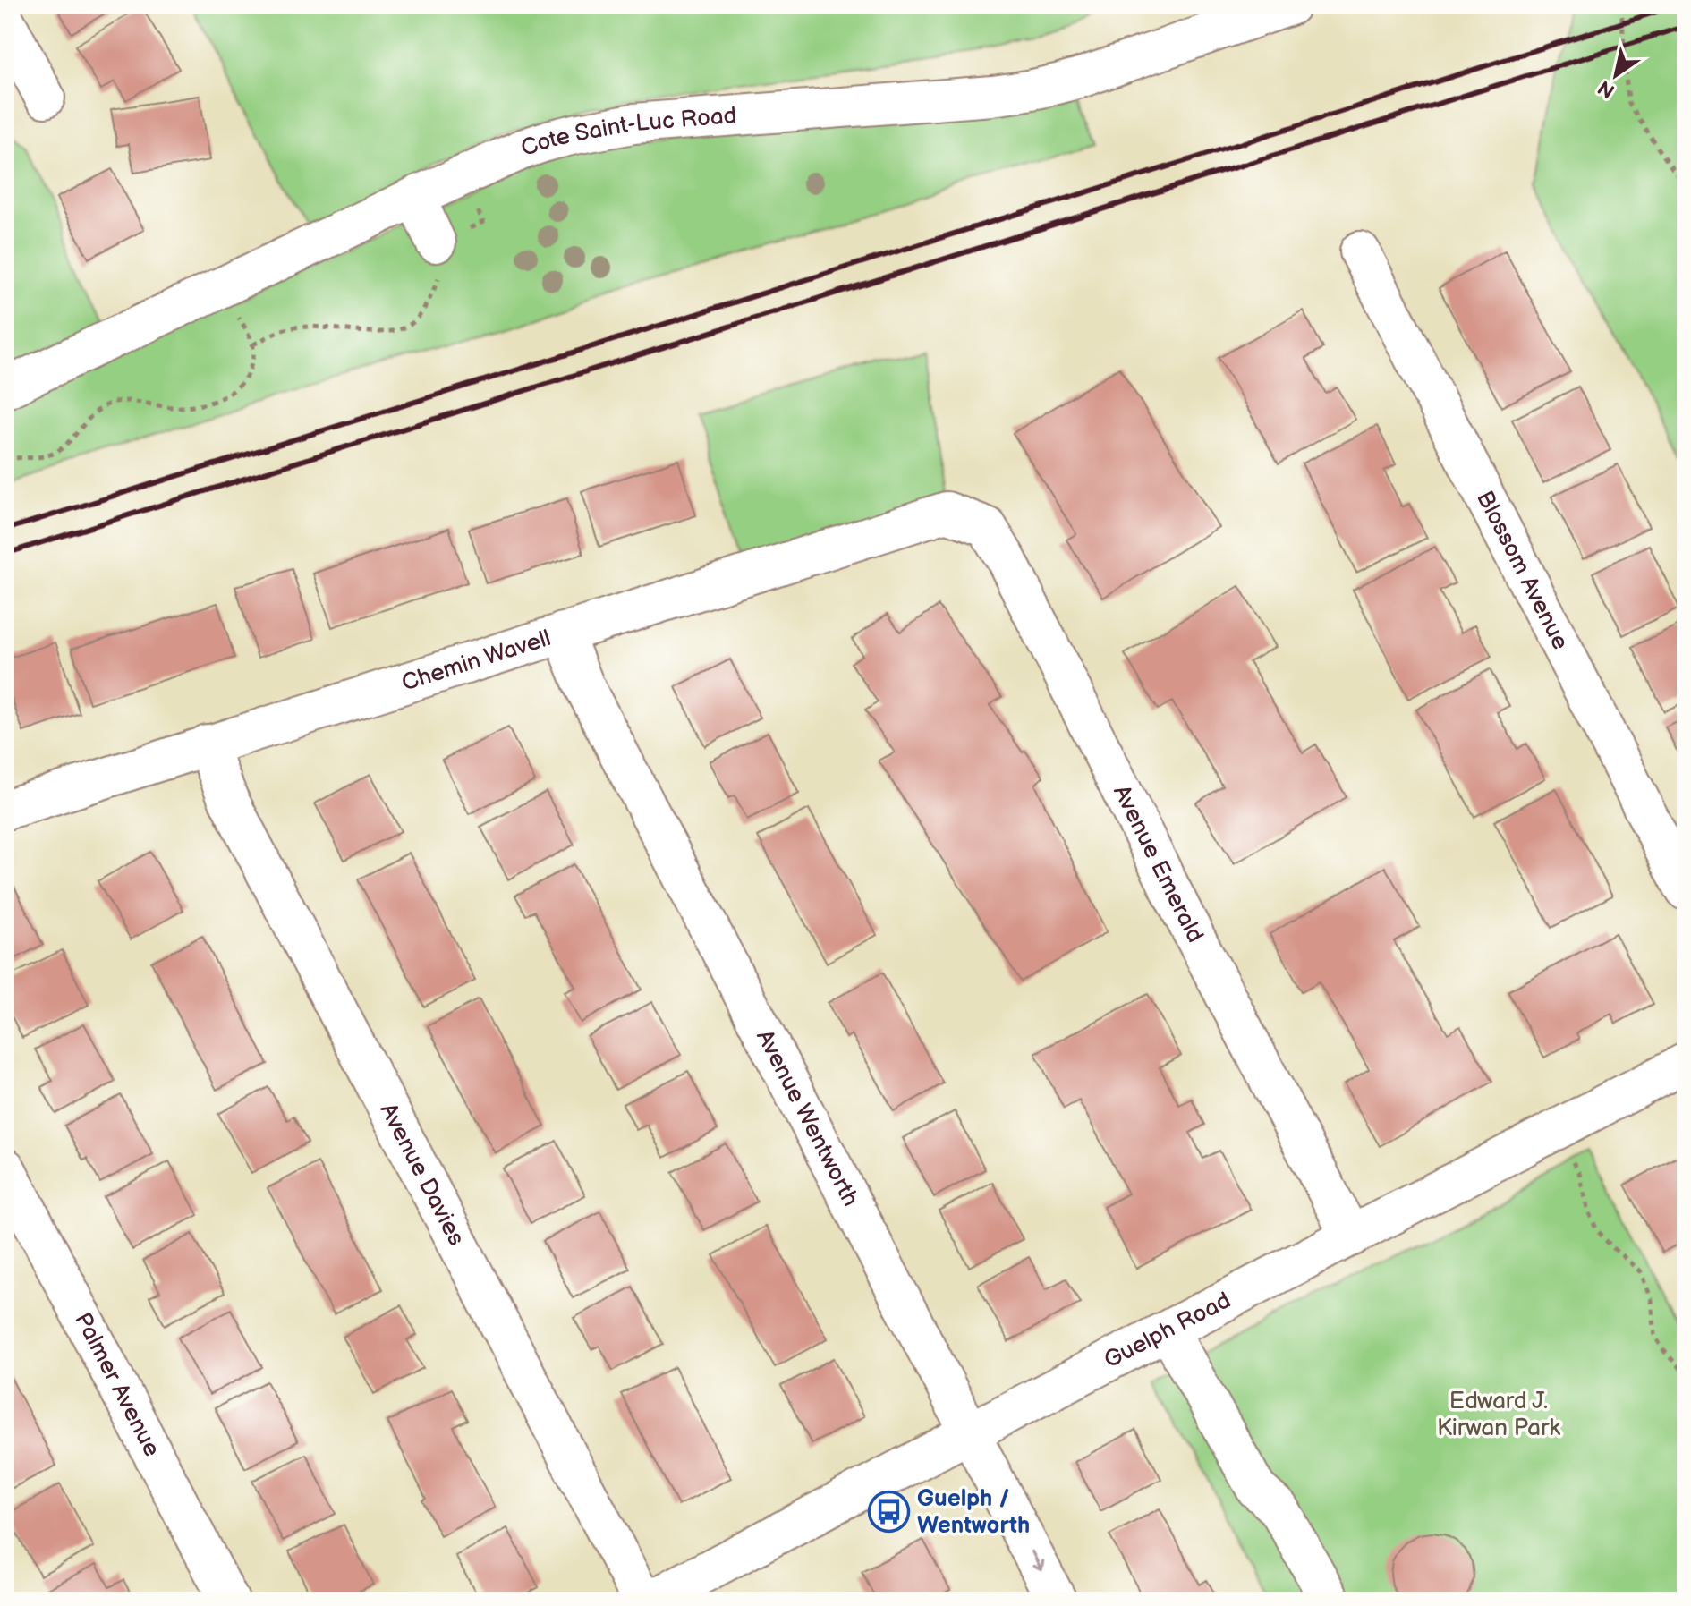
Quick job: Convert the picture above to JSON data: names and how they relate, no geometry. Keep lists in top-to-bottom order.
{
  "streets": {
    "street": [
      "Cote Saint-Luc Road",
      "Blossom Avenue",
      "Chemin Wavell",
      "Avenue Emerald",
      "Avenue Wentworth",
      "Avenue Davies",
      "Guelph Road",
      "Palmer Avenue"
    ]
  },
  "crossings": [
    ["Chemin Wavell", "Avenue Emerald"],
    ["Chemin Wavell", "Avenue Wentworth"],
    ["Chemin Wavell", "Avenue Davies"],
    ["Avenue Emerald", "Guelph Road"],
    ["Avenue Wentworth", "Guelph Road"]
  ],
  "parks": ["Edward J. Kirwan Park"],
  "places": {
    "bus stop": ["Guelph / Wentworth"]
  },
  "north": "bottom left"
}
